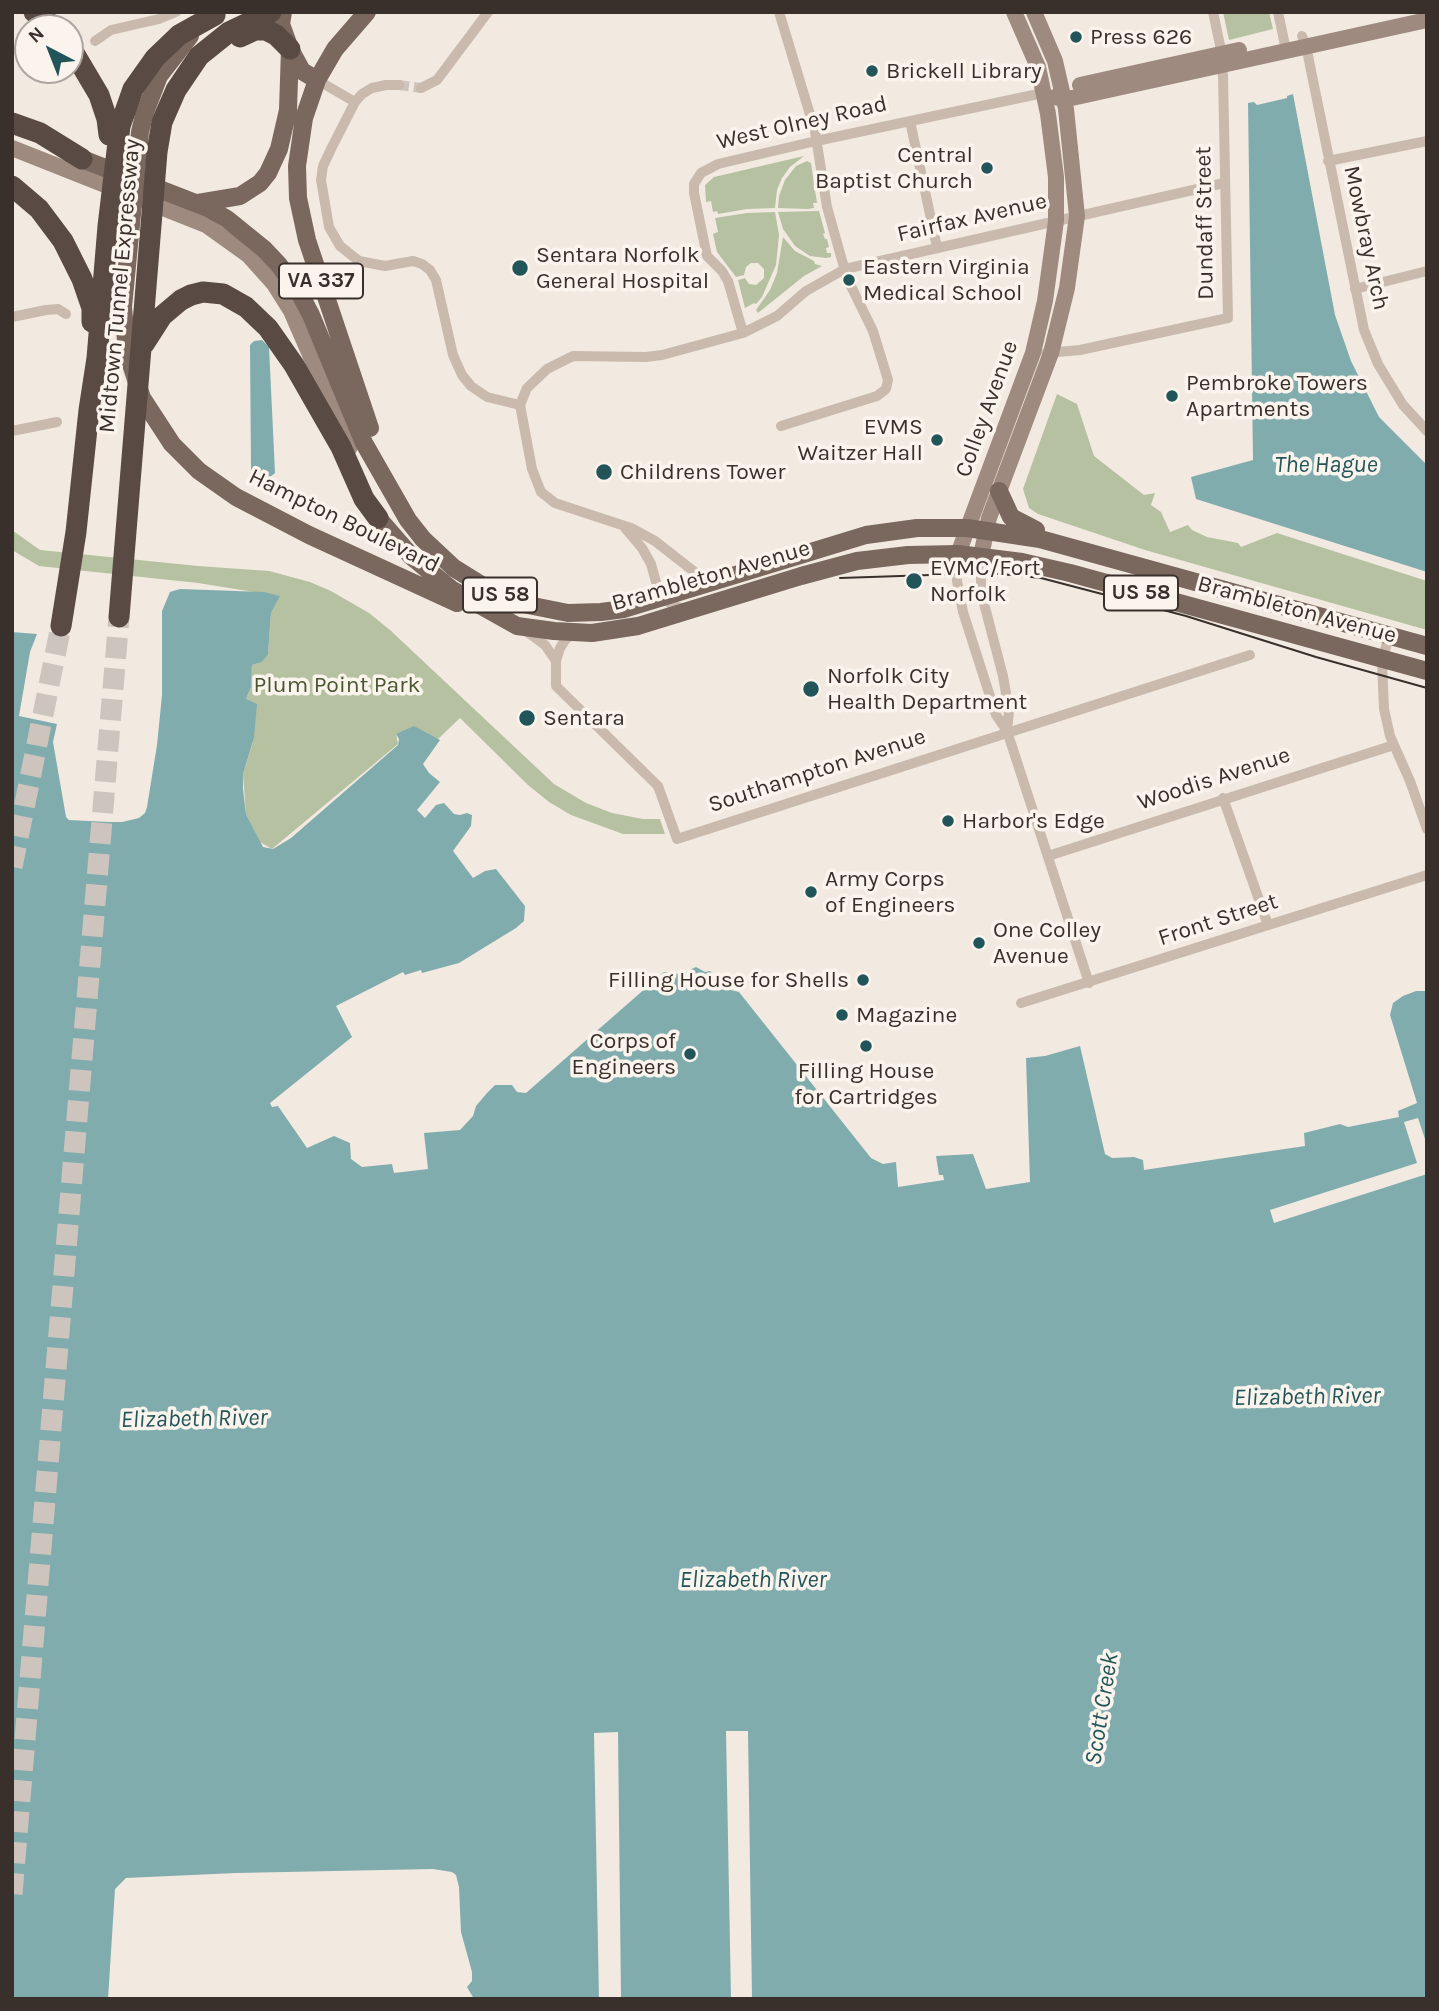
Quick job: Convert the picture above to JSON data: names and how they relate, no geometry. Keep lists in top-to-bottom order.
{
  "streets": {
    "highway": ["Midtown Tunnel Expressway", "US 58"],
    "main road": [
      "West Olney Road",
      "VA 337",
      "Colley Avenue",
      "Hampton Boulevard",
      "Brambleton Avenue"
    ],
    "street": [
      "Fairfax Avenue",
      "Dundaff Street",
      "Mowbray Arch",
      "Southampton Avenue",
      "Woodis Avenue",
      "Front Street"
    ]
  },
  "crossings": [
    ["West Olney Road", "Fairfax Avenue"],
    ["West Olney Road", "Dundaff Street"],
    ["West Olney Road", "Mowbray Arch"],
    ["West Olney Road", "Colley Avenue"],
    ["Fairfax Avenue", "Dundaff Street"],
    ["Fairfax Avenue", "Colley Avenue"],
    ["Dundaff Street", "Colley Avenue"],
    ["VA 337", "Brambleton Avenue"],
    ["Midtown Tunnel Expressway", "Hampton Boulevard"],
    ["Midtown Tunnel Expressway", "US 58"],
    ["Colley Avenue", "Brambleton Avenue"],
    ["Colley Avenue", "Southampton Avenue"],
    ["Colley Avenue", "Woodis Avenue"],
    ["Colley Avenue", "Front Street"],
    ["Hampton Boulevard", "Brambleton Avenue"],
    ["Brambleton Avenue", "US 58"]
  ],
  "water": ["The Hague", "Elizabeth River", "Scott Creek"],
  "parks": ["Plum Point Park"],
  "places": [
    "Press 626",
    "Brickell Library",
    "Central Baptist Church",
    "Sentara Norfolk General Hospital",
    "Eastern Virginia Medical School",
    "Pembroke Towers Apartments",
    "EVMS Waitzer Hall",
    "Childrens Tower",
    "EVMC/Fort Norfolk",
    "Norfolk City Health Department",
    "Sentara",
    "Harbor's Edge",
    "Army Corps of Engineers",
    "One Colley Avenue",
    "Filling House for Shells",
    "Magazine",
    "Filling House for Cartridges",
    "Corps of Engineers"
  ],
  "north": "top left"
}
